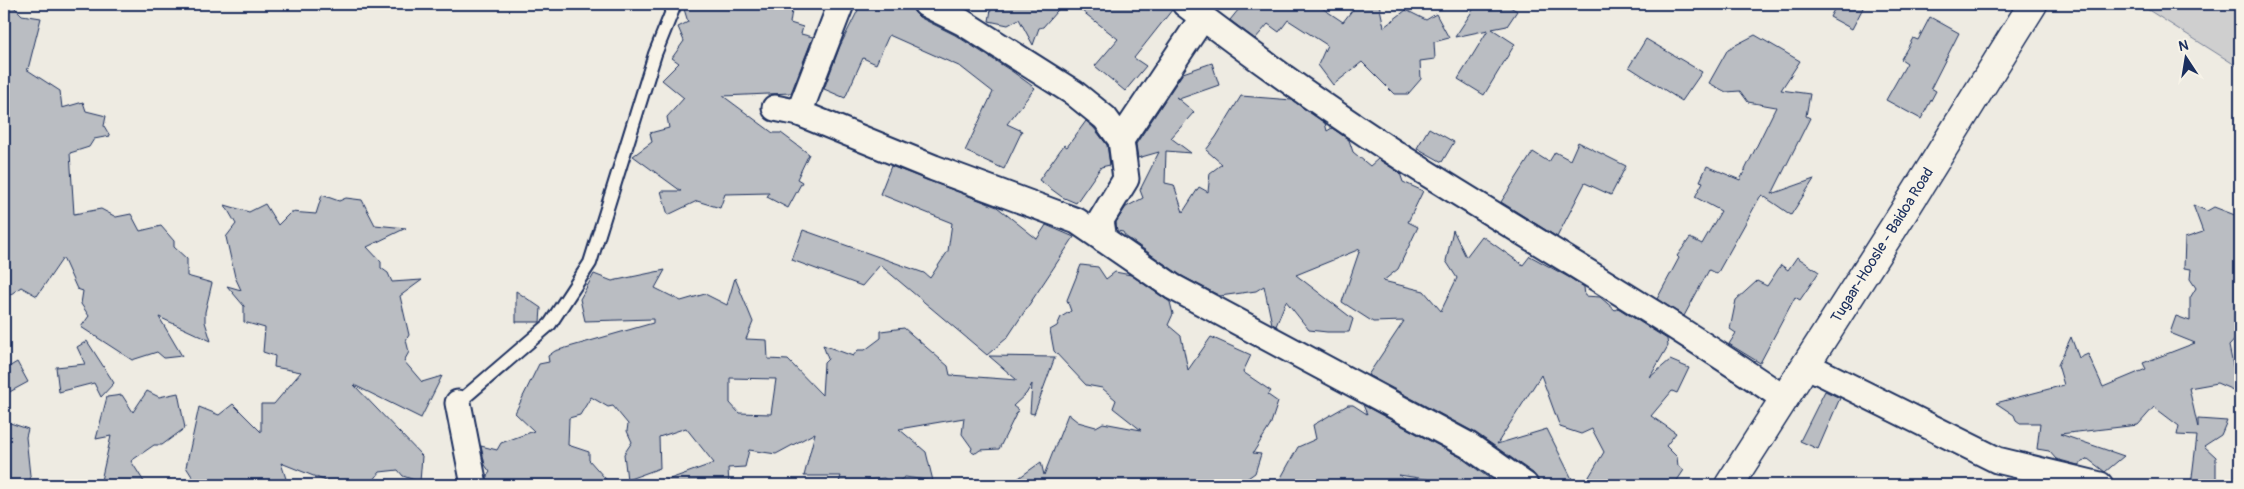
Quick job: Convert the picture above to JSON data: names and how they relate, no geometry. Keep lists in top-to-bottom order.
{
  "streets": {
    "main road": ["Tugaar-Hoosle - Baidoa Road"]
  },
  "north": "top"
}
